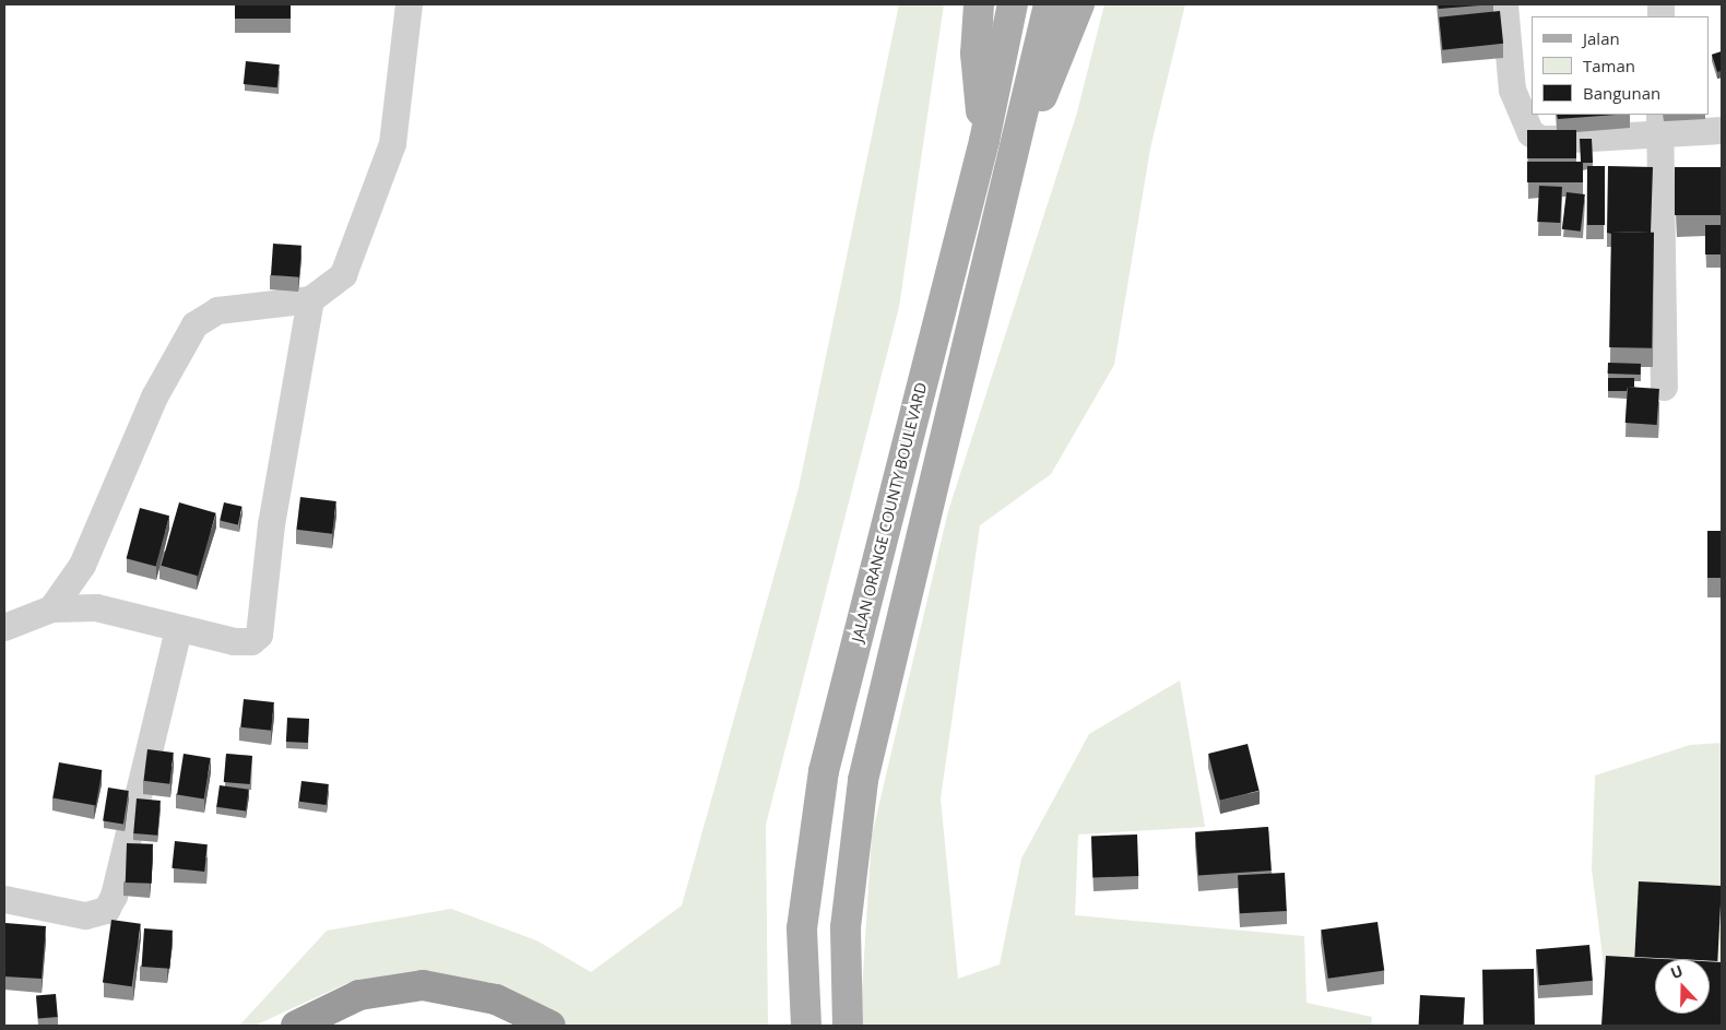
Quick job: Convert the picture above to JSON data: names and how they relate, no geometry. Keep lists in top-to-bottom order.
{
  "streets": {
    "main road": ["JALAN ORANGE COUNTY BOULEVARD"]
  },
  "legend": ["Jalan", "Taman", "Bangunan"],
  "north": "top"
}
